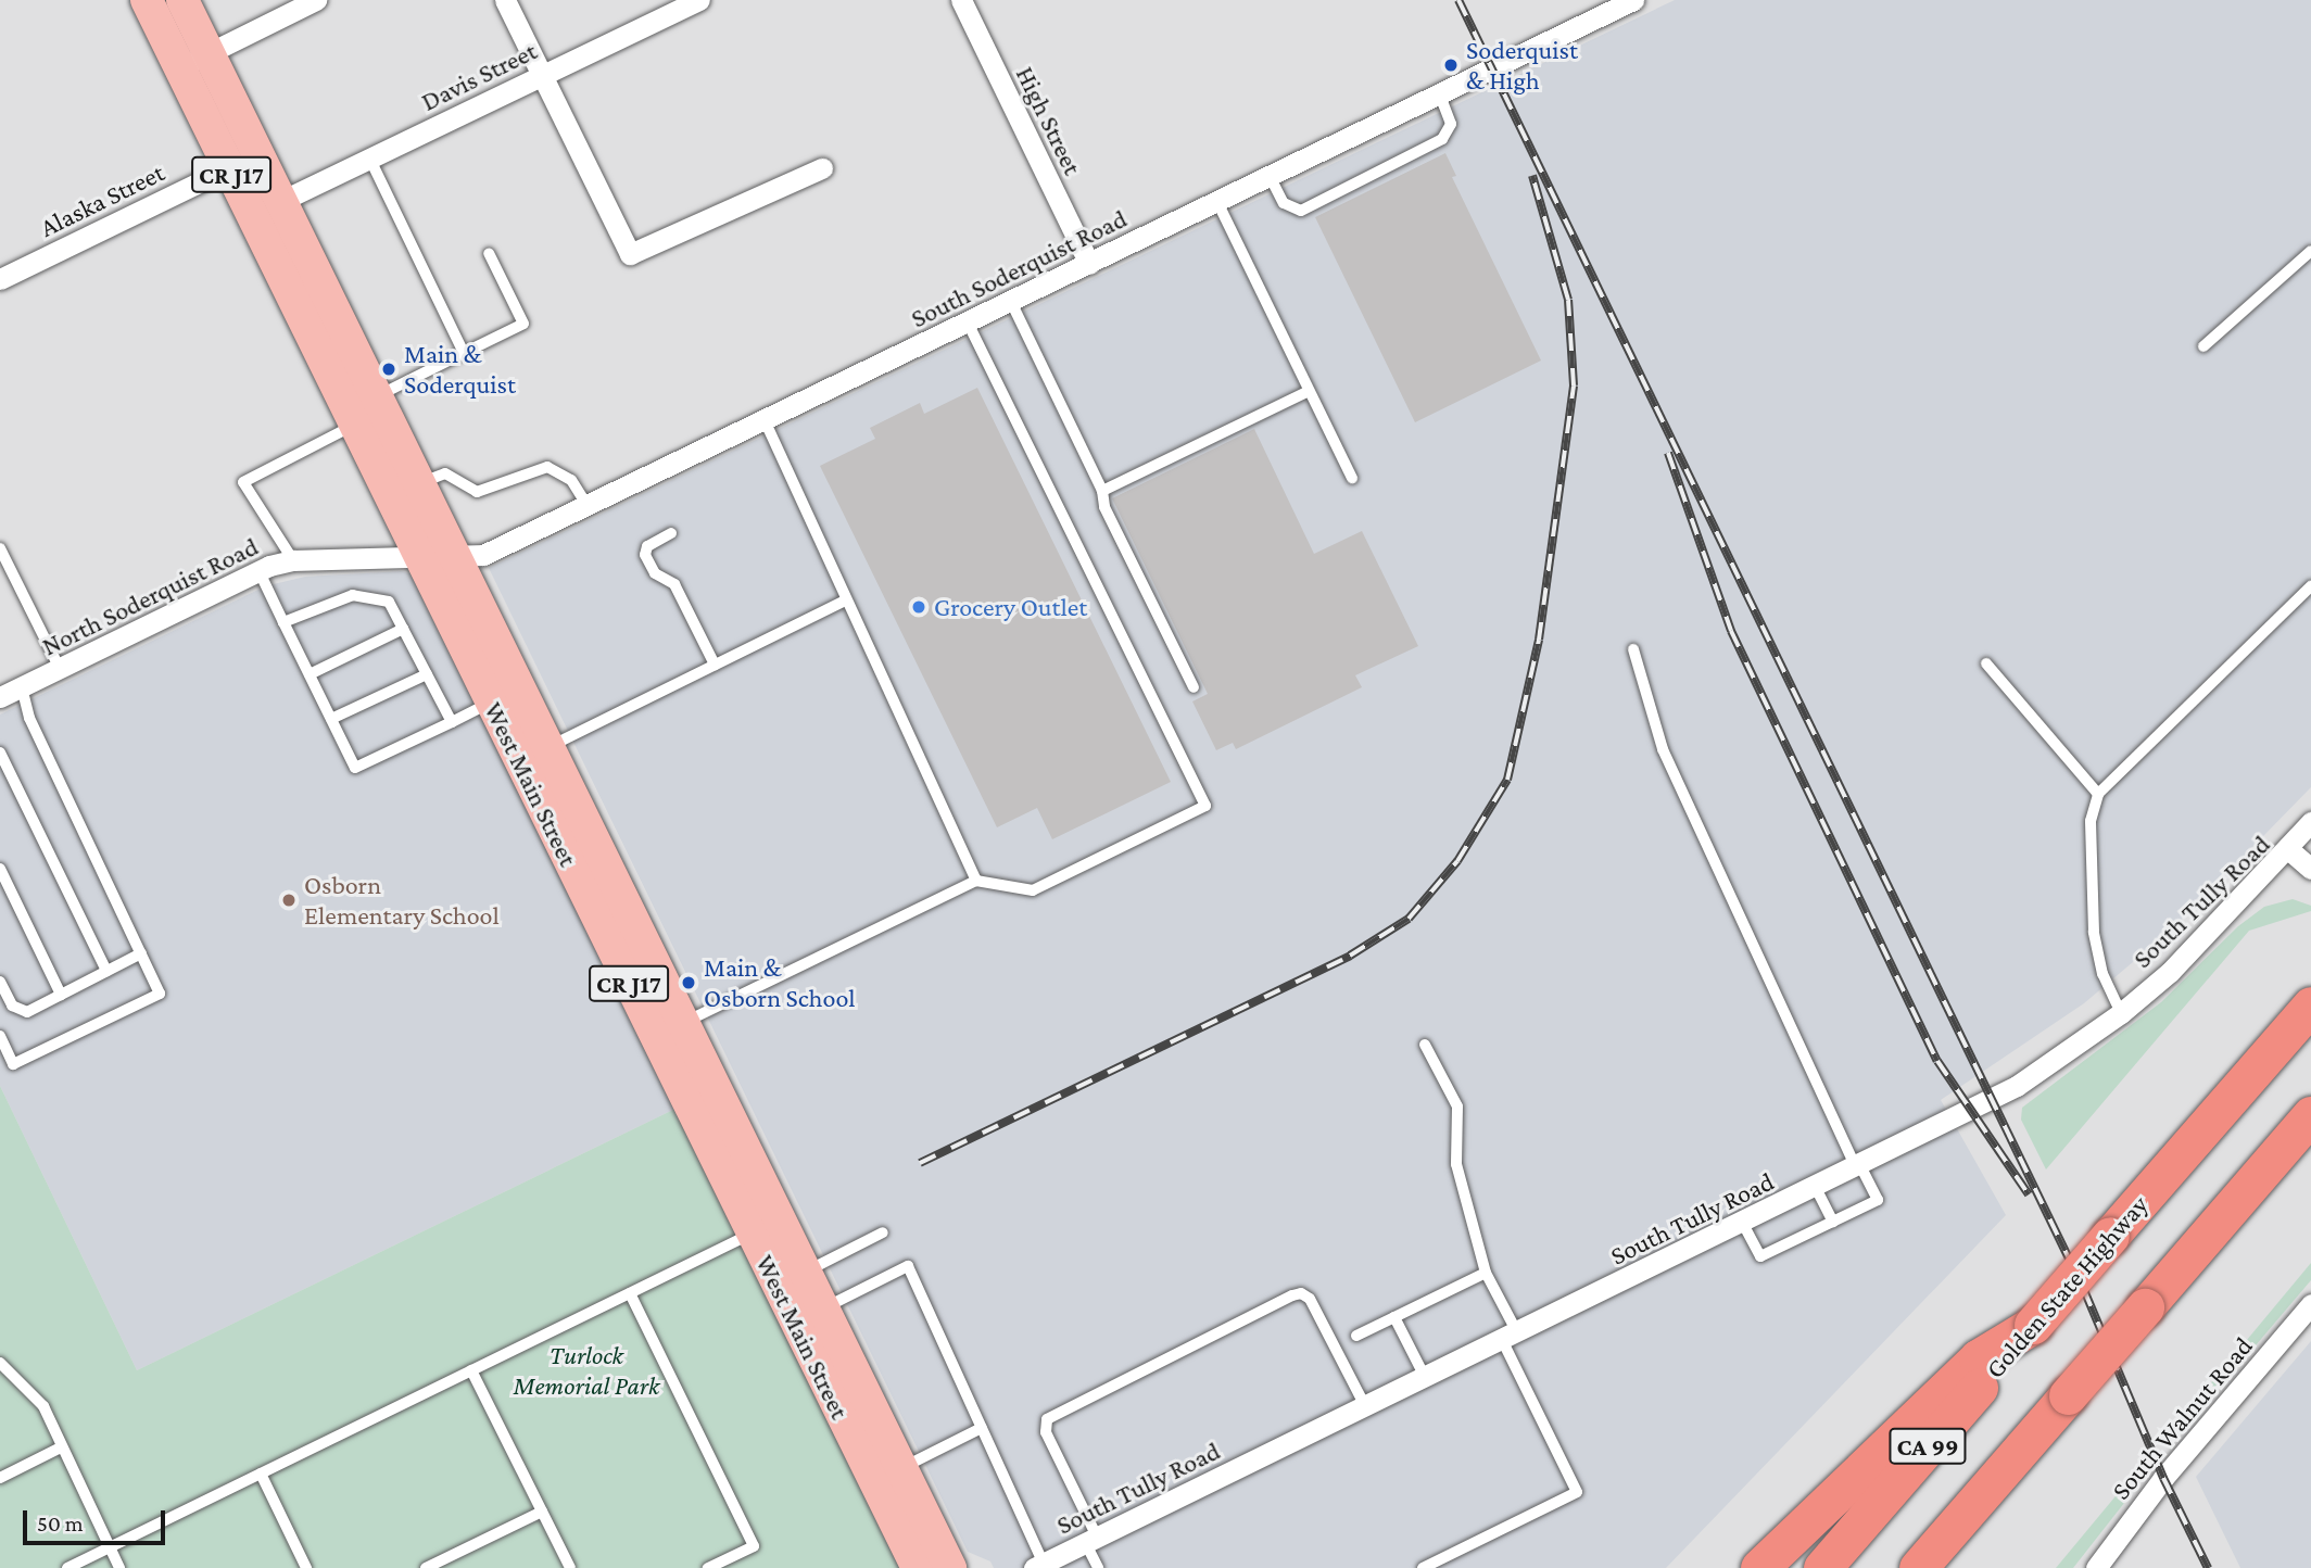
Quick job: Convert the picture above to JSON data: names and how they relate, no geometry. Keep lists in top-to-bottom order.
{
  "streets": {
    "highway": ["Golden State Highway", "CA 99"],
    "main road": ["CR J17", "West Main Street"],
    "street": [
      "Davis Street",
      "High Street",
      "Alaska Street",
      "South Soderquist Road",
      "North Soderquist Road",
      "South Tully Road",
      "South Walnut Road"
    ]
  },
  "crossings": [
    ["Davis Street", "West Main Street"],
    ["High Street", "South Soderquist Road"],
    ["Alaska Street", "West Main Street"],
    ["South Soderquist Road", "North Soderquist Road"],
    ["South Soderquist Road", "West Main Street"],
    ["North Soderquist Road", "West Main Street"]
  ],
  "parks": ["Turlock Memorial Park"],
  "places": [
    "Soderquist & High",
    "Main & Soderquist",
    "Grocery Outlet",
    "Osborn Elementary School",
    "Main & Osborn School"
  ],
  "scale_bar": "50 m"
}
